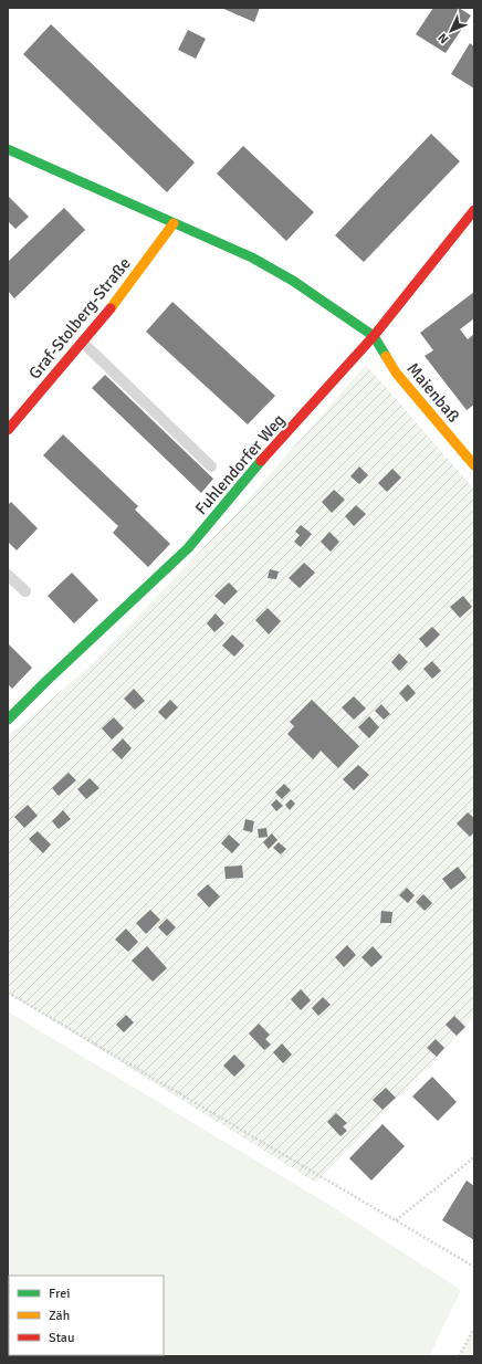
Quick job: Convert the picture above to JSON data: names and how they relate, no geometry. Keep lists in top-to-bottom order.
{
  "streets": {
    "street": ["Graf-Stolberg-Straße", "Maienbaß", "Fuhlendorfer Weg"]
  },
  "crossings": [
    ["Maienbaß", "Fuhlendorfer Weg"]
  ],
  "legend": ["Frei", "Zäh", "Stau"],
  "north": "bottom left"
}
